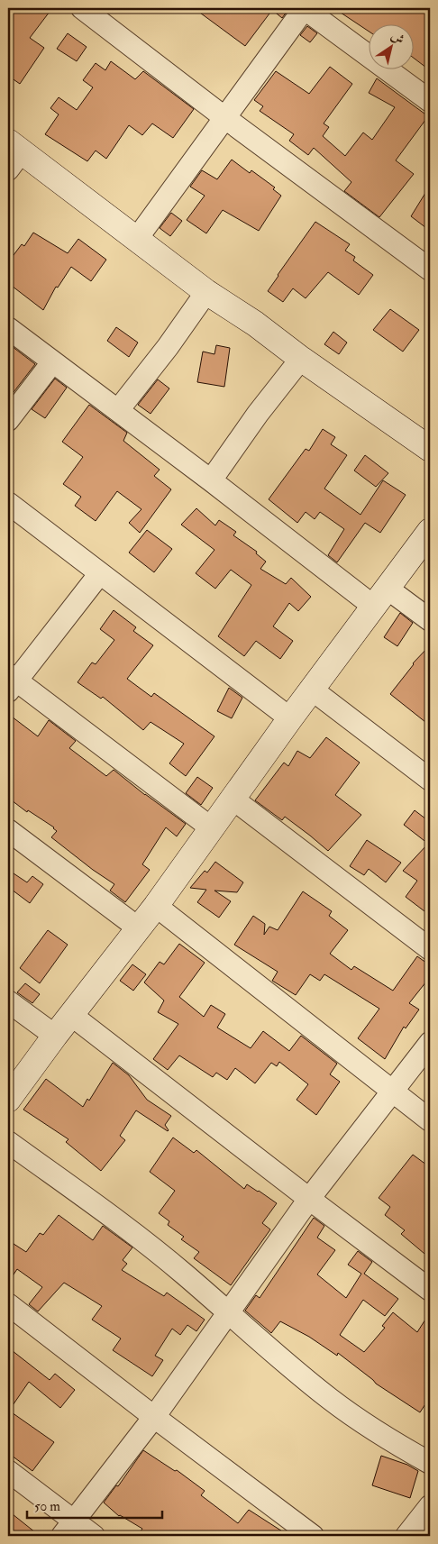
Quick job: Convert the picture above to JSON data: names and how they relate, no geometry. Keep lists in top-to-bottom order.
{
  "scale_bar": "50 m",
  "north": "top right"
}
